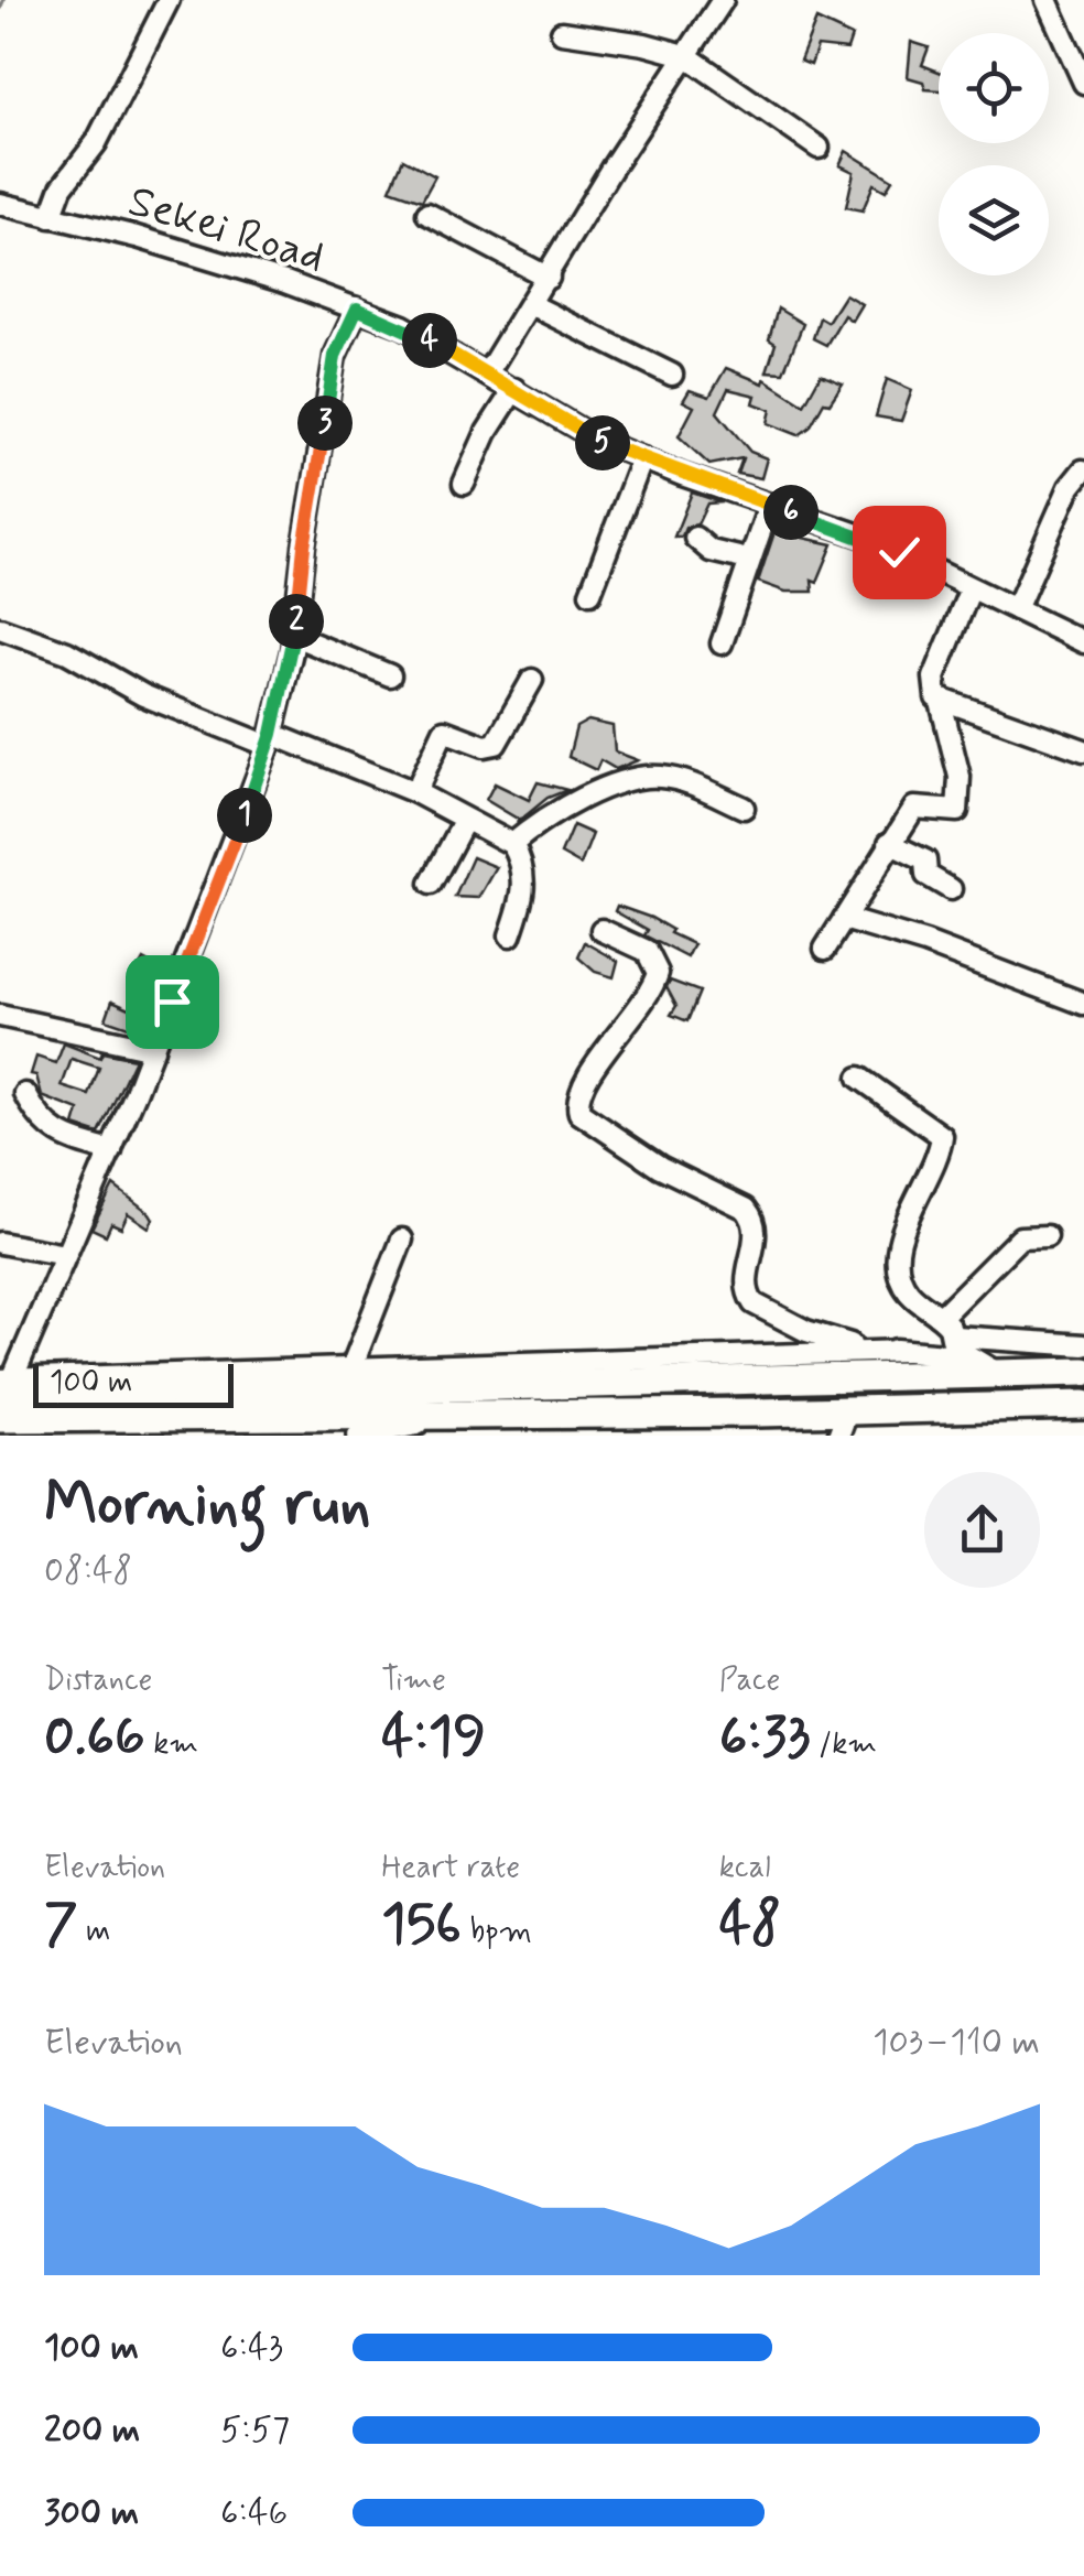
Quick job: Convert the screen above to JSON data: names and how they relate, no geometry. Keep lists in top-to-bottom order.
{
  "streets": {
    "street": ["Sekei Road"]
  },
  "scale_bar": "100 m",
  "page": {
    "pins": [
      "4",
      "3",
      "5",
      "6",
      "2",
      "1"
    ],
    "scale": "100 m",
    "heading": ["Morning run", "08:48"],
    "stats": [
      ["Distance", "0.66 km"],
      ["Time", "4:19"],
      ["Pace", "6:33 /km"],
      ["Elevation", "7 m"],
      ["Heart rate", "156 bpm"],
      ["kcal", "48"]
    ],
    "chart": ["Elevation", "103–110 m"],
    "list": [
      {
        "name": "100 m",
        "note": "6:43"
      },
      {
        "name": "200 m",
        "note": "5:57"
      },
      {
        "name": "300 m",
        "note": "6:46"
      }
    ]
  }
}
